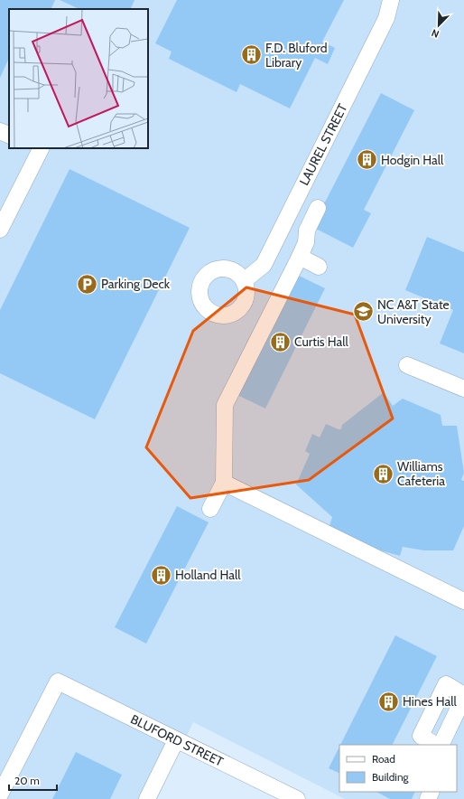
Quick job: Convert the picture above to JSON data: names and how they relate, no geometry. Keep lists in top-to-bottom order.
{
  "streets": {
    "street": ["LAUREL STREET", "BLUFORD STREET"]
  },
  "places": {
    "building": [
      "F.D. Bluford Library",
      "Hodgin Hall",
      "Curtis Hall",
      "Williams Cafeteria",
      "Holland Hall",
      "Hines Hall"
    ],
    "parking": ["Parking Deck"],
    "school or university": ["NC A&T State University"]
  },
  "legend": ["Road", "Building"],
  "scale_bar": "20 m",
  "north": "bottom left"
}
